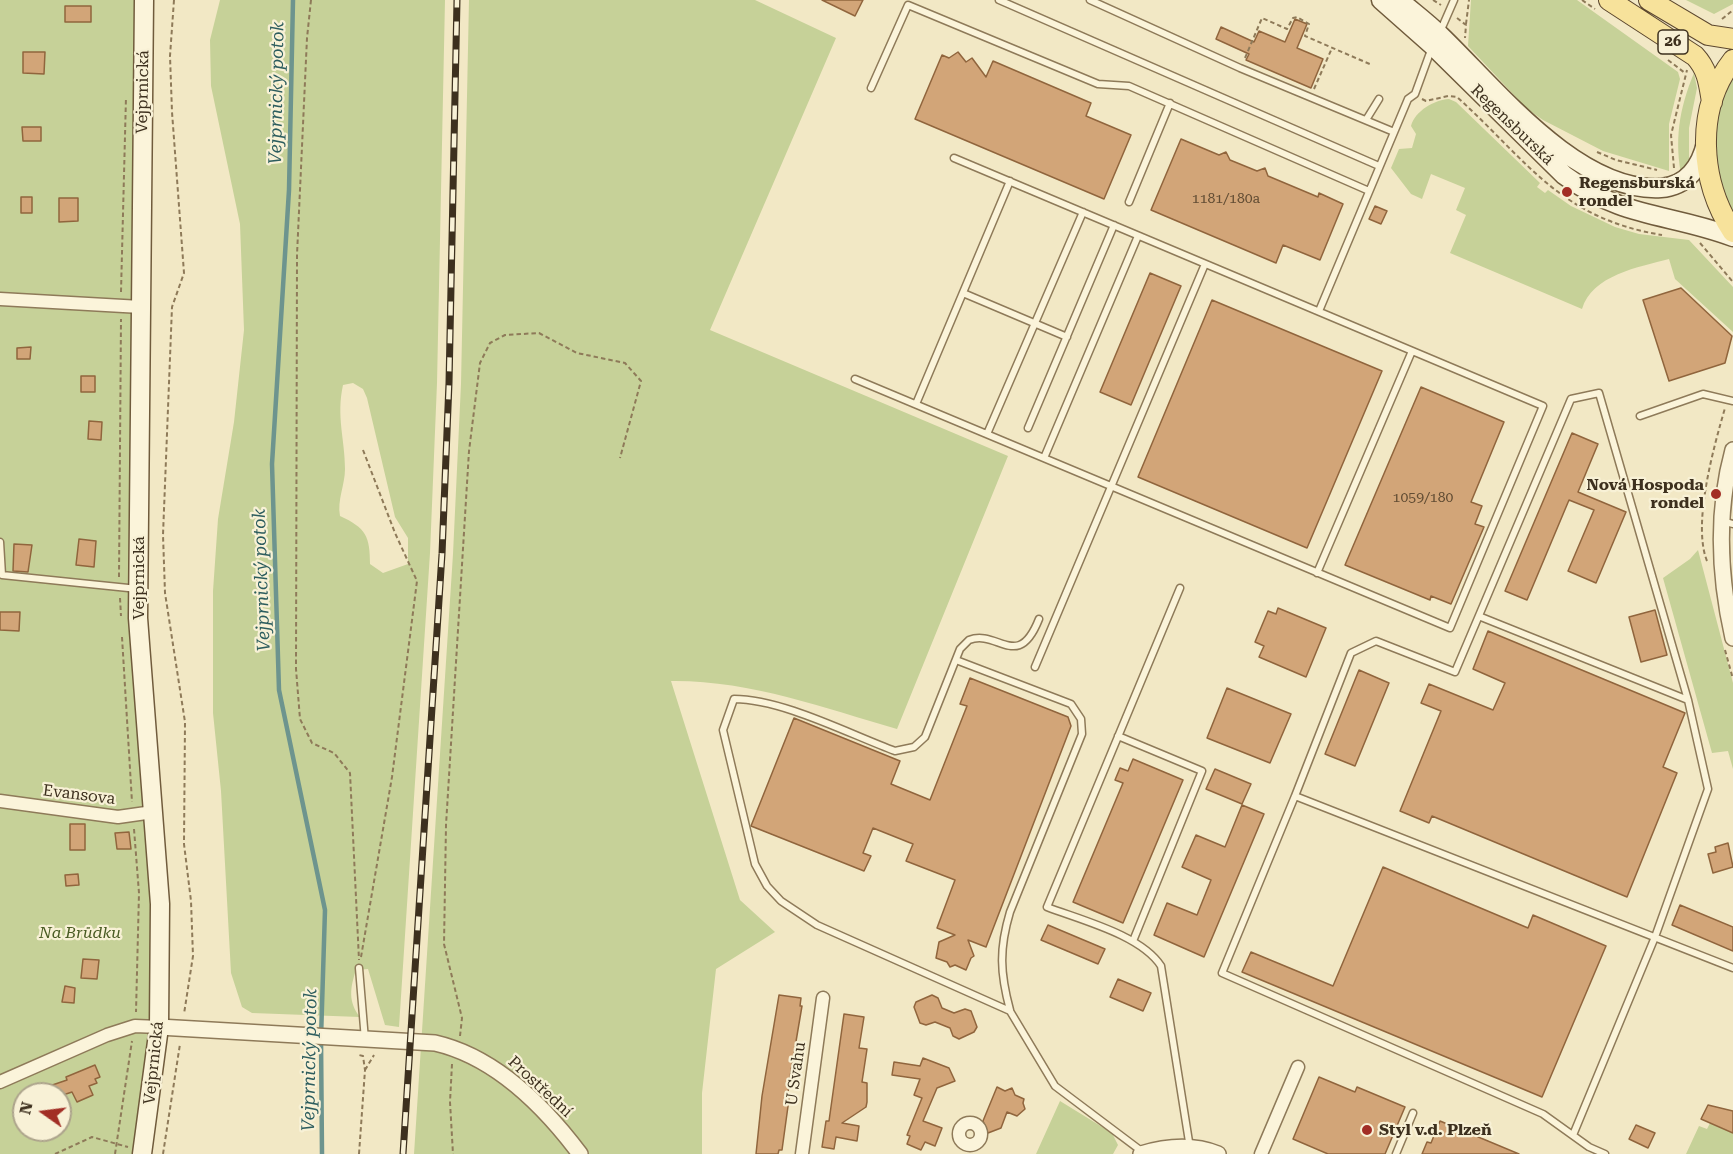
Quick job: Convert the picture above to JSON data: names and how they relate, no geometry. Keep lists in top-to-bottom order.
{
  "streets": {
    "main road": ["26", "Vejprnická", "Regensburská"],
    "street": ["Evansova", "U Svahu", "Prostřední"]
  },
  "crossings": [
    ["26", "Regensburská"],
    ["Vejprnická", "Evansova"],
    ["Vejprnická", "Prostřední"]
  ],
  "water": ["Vejprnický potok"],
  "parks": ["Na Brůdku"],
  "places": ["Regensburská rondel", "Nová Hospoda rondel", "Styl v.d. Plzeň"],
  "house_numbers": ["1181/180a", "1059/180"],
  "north": "left"
}
